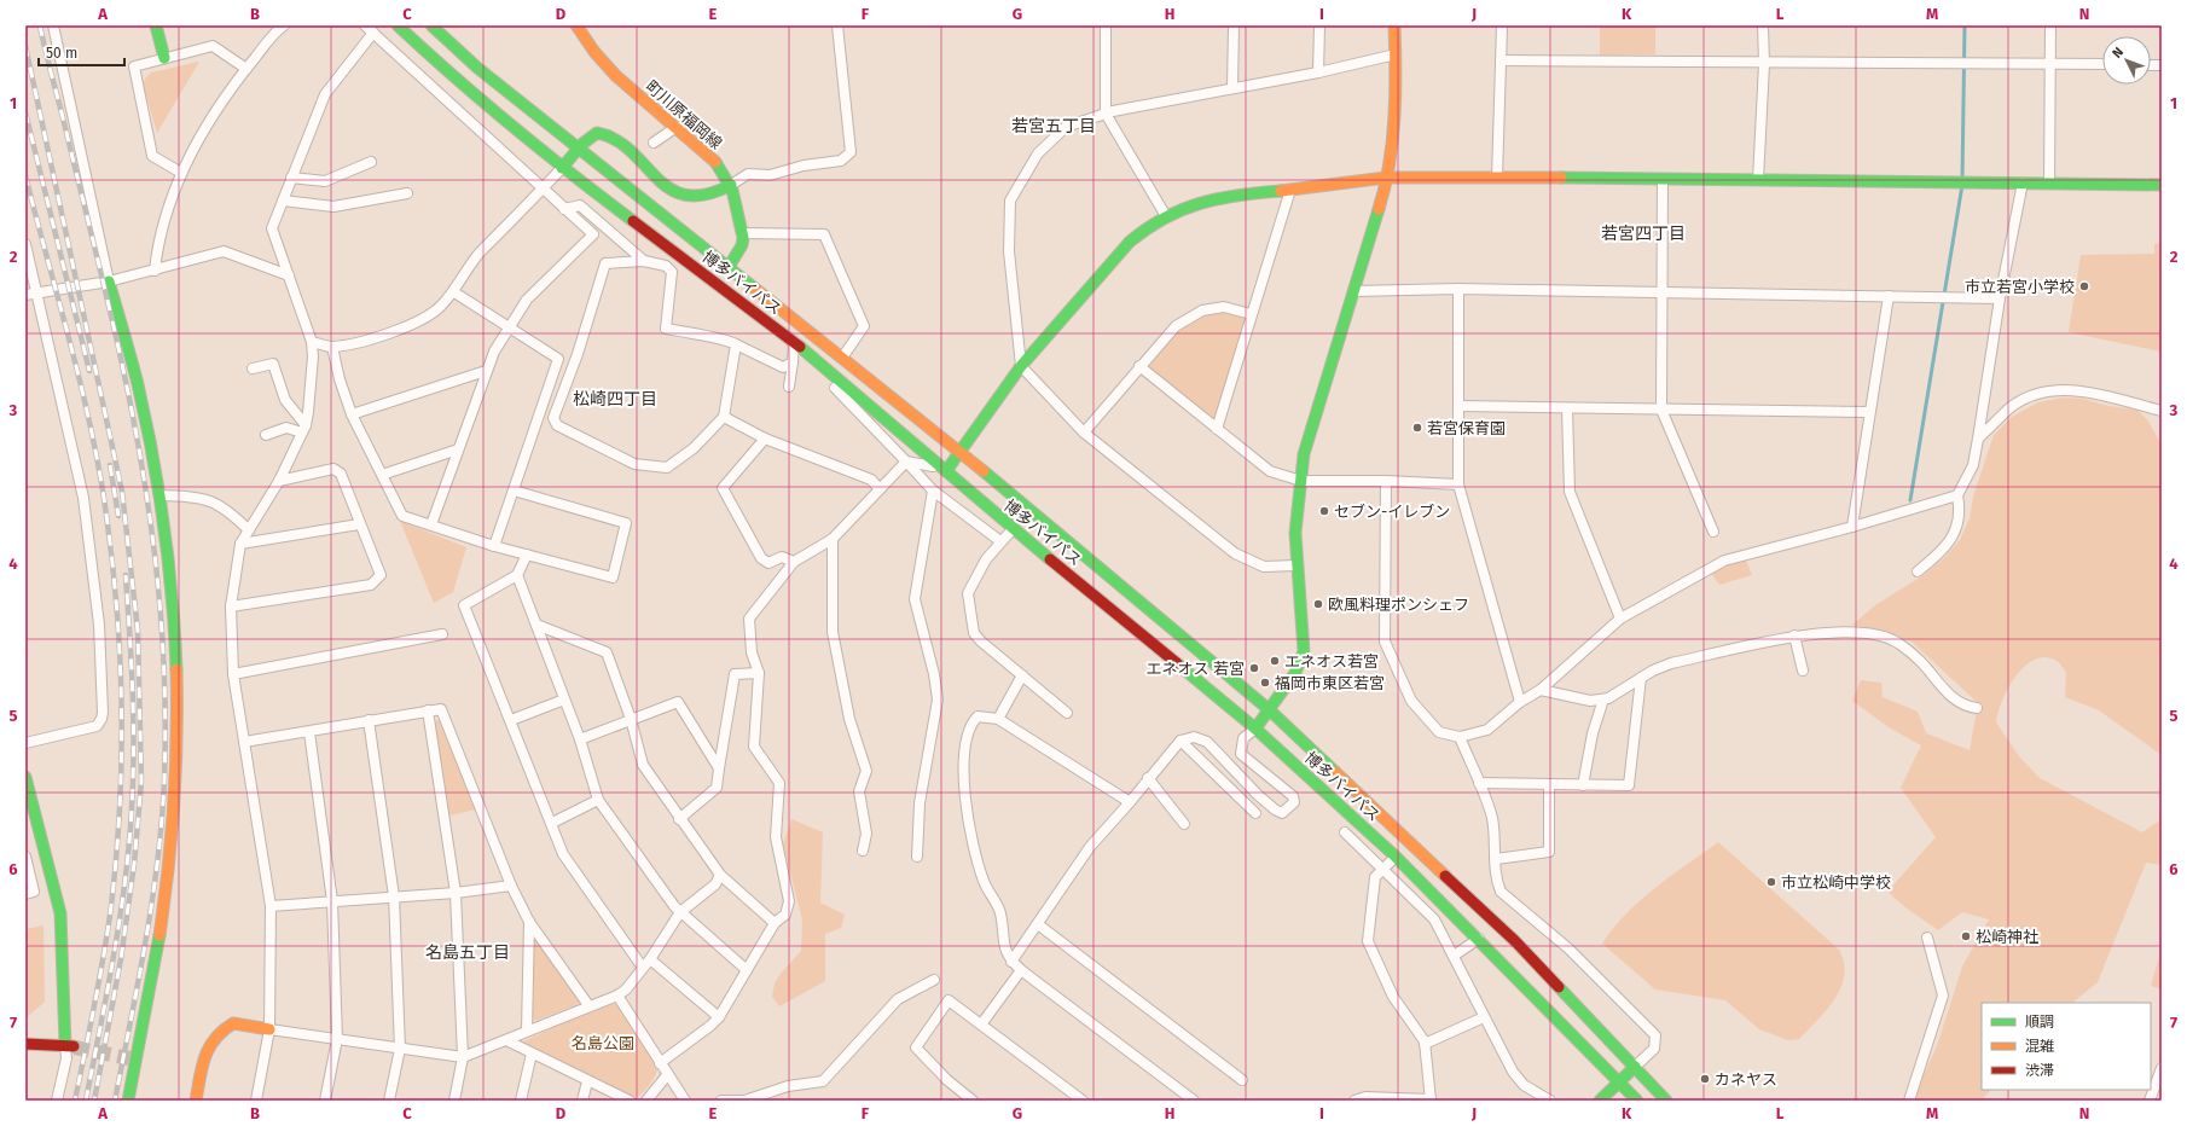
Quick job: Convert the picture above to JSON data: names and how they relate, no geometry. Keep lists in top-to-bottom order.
{
  "streets": {
    "main road": ["町川原福岡線", "博多バイパス"]
  },
  "districts": [
    "若宮五丁目",
    "若宮四丁目",
    "松崎四丁目",
    "名島五丁目"
  ],
  "parks": ["名島公園"],
  "places": [
    "市立若宮小学校",
    "若宮保育園",
    "セブン-イレブン",
    "欧風料理ポンシェフ",
    "エネオス若宮",
    "エネオス 若宮",
    "福岡市東区若宮",
    "市立松崎中学校",
    "松崎神社",
    "カネヤス"
  ],
  "legend": ["順調", "混雑", "渋滞"],
  "scale_bar": "50 m",
  "north": "top left",
  "grid": {
    "columns": [
      "A",
      "B",
      "C",
      "D",
      "E",
      "F",
      "G",
      "H",
      "I",
      "J",
      "K",
      "L",
      "M",
      "N"
    ],
    "rows": [
      "1",
      "2",
      "3",
      "4",
      "5",
      "6",
      "7"
    ]
  }
}
